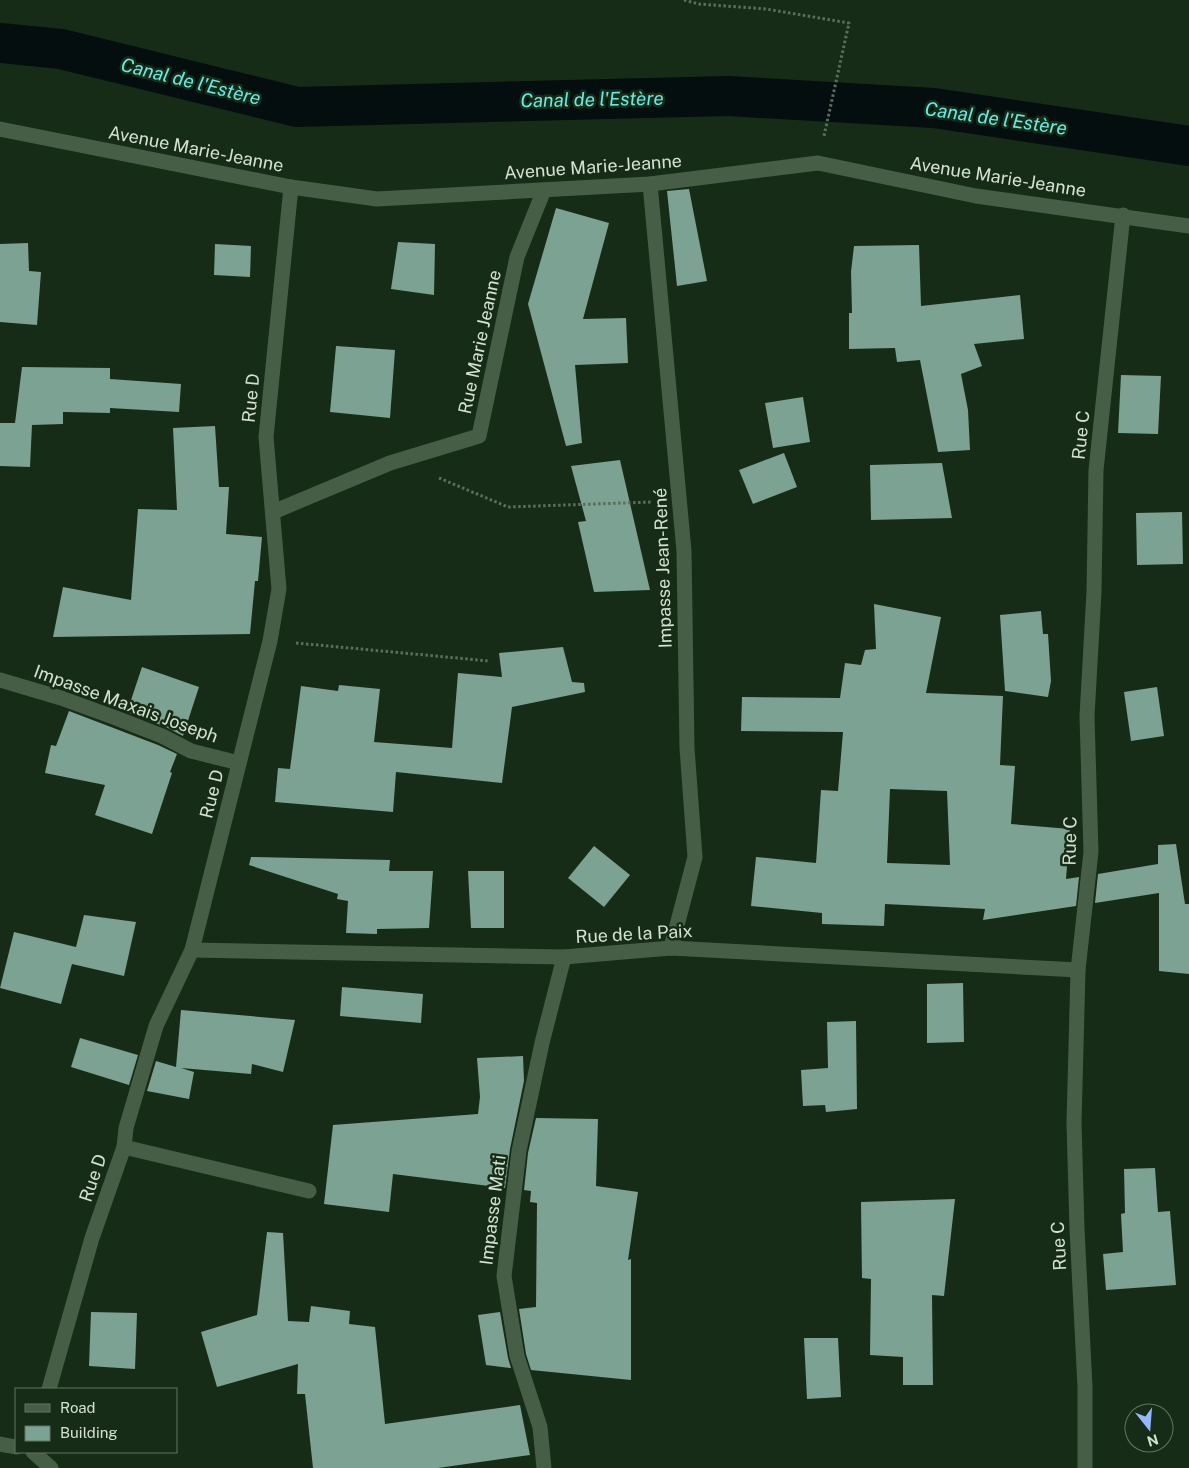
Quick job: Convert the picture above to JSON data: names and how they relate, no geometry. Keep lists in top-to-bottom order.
{
  "streets": {
    "street": [
      "Avenue Marie-Jeanne",
      "Rue Marie Jeanne",
      "Rue D",
      "Rue C",
      "Impasse Jean-René",
      "Impasse Maxais Joseph",
      "Rue de la Paix",
      "Impasse Mati"
    ]
  },
  "crossings": [
    ["Avenue Marie-Jeanne", "Rue Marie Jeanne"],
    ["Avenue Marie-Jeanne", "Rue D"],
    ["Avenue Marie-Jeanne", "Rue C"],
    ["Avenue Marie-Jeanne", "Impasse Jean-René"],
    ["Rue Marie Jeanne", "Rue D"],
    ["Rue D", "Impasse Maxais Joseph"],
    ["Rue D", "Rue de la Paix"],
    ["Rue C", "Rue de la Paix"],
    ["Impasse Jean-René", "Rue de la Paix"],
    ["Rue de la Paix", "Impasse Mati"]
  ],
  "water": ["Canal de l'Estère"],
  "legend": ["Road", "Building"],
  "north": "bottom"
}
